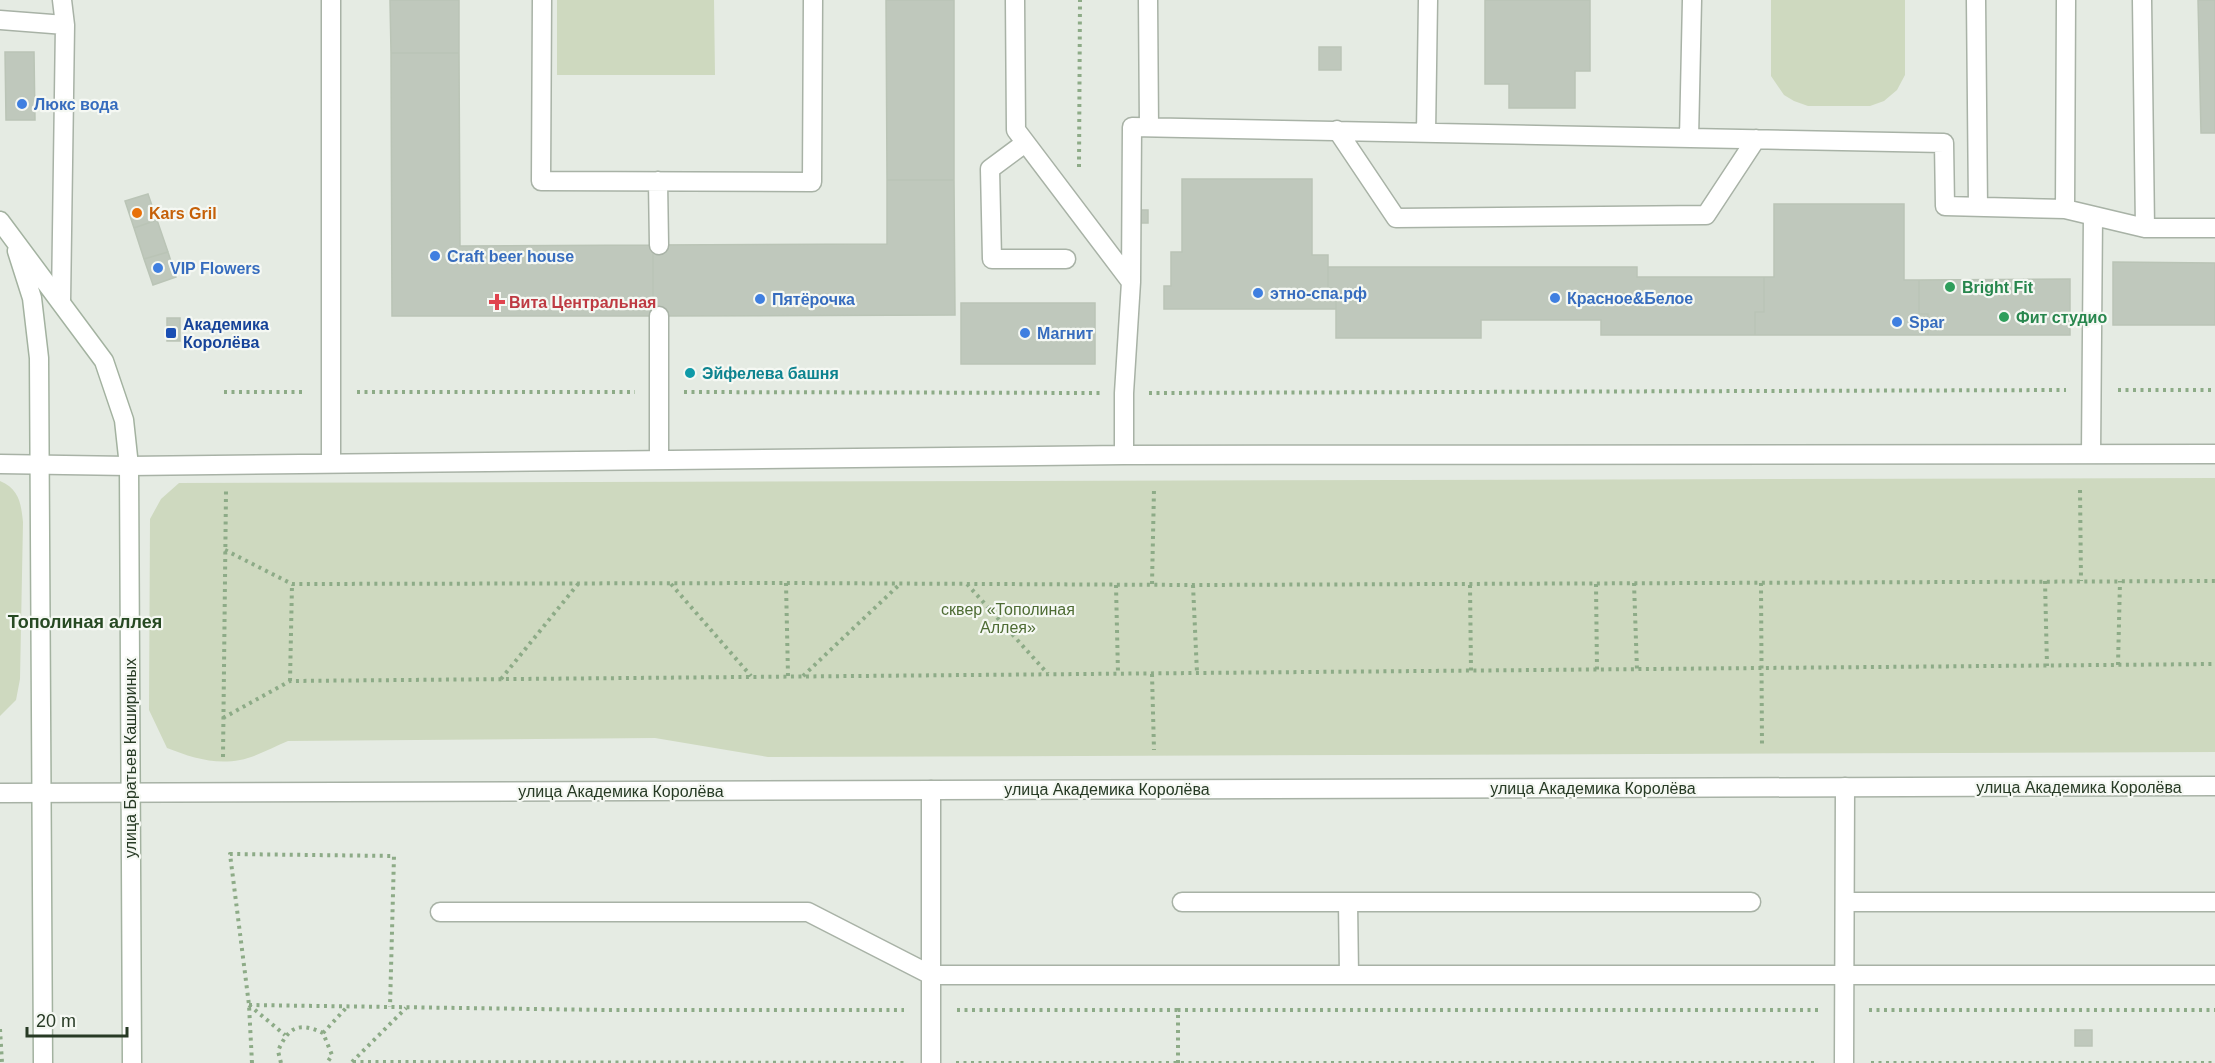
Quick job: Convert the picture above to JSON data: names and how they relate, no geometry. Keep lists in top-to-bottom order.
{
  "streets": {
    "street": ["улица Братьев Кашириных", "улица Академика Королёва"]
  },
  "crossings": [
    ["улица Братьев Кашириных", "улица Академика Королёва"]
  ],
  "districts": ["Тополиная аллея"],
  "parks": ["сквер «Тополиная Аллея»"],
  "places": {
    "other": [
      "Люкс вода",
      "Kars Gril",
      "Craft beer house",
      "VIP Flowers",
      "Bright Fit",
      "этно-спа.рф",
      "Красное&Белое",
      "Пятёрочка",
      "Фит студио",
      "Spar",
      "Магнит",
      "Эйфелева башня"
    ],
    "health": ["Вита Центральная"],
    "transit": ["Академика Королёва"]
  },
  "scale_bar": "20 m"
}
